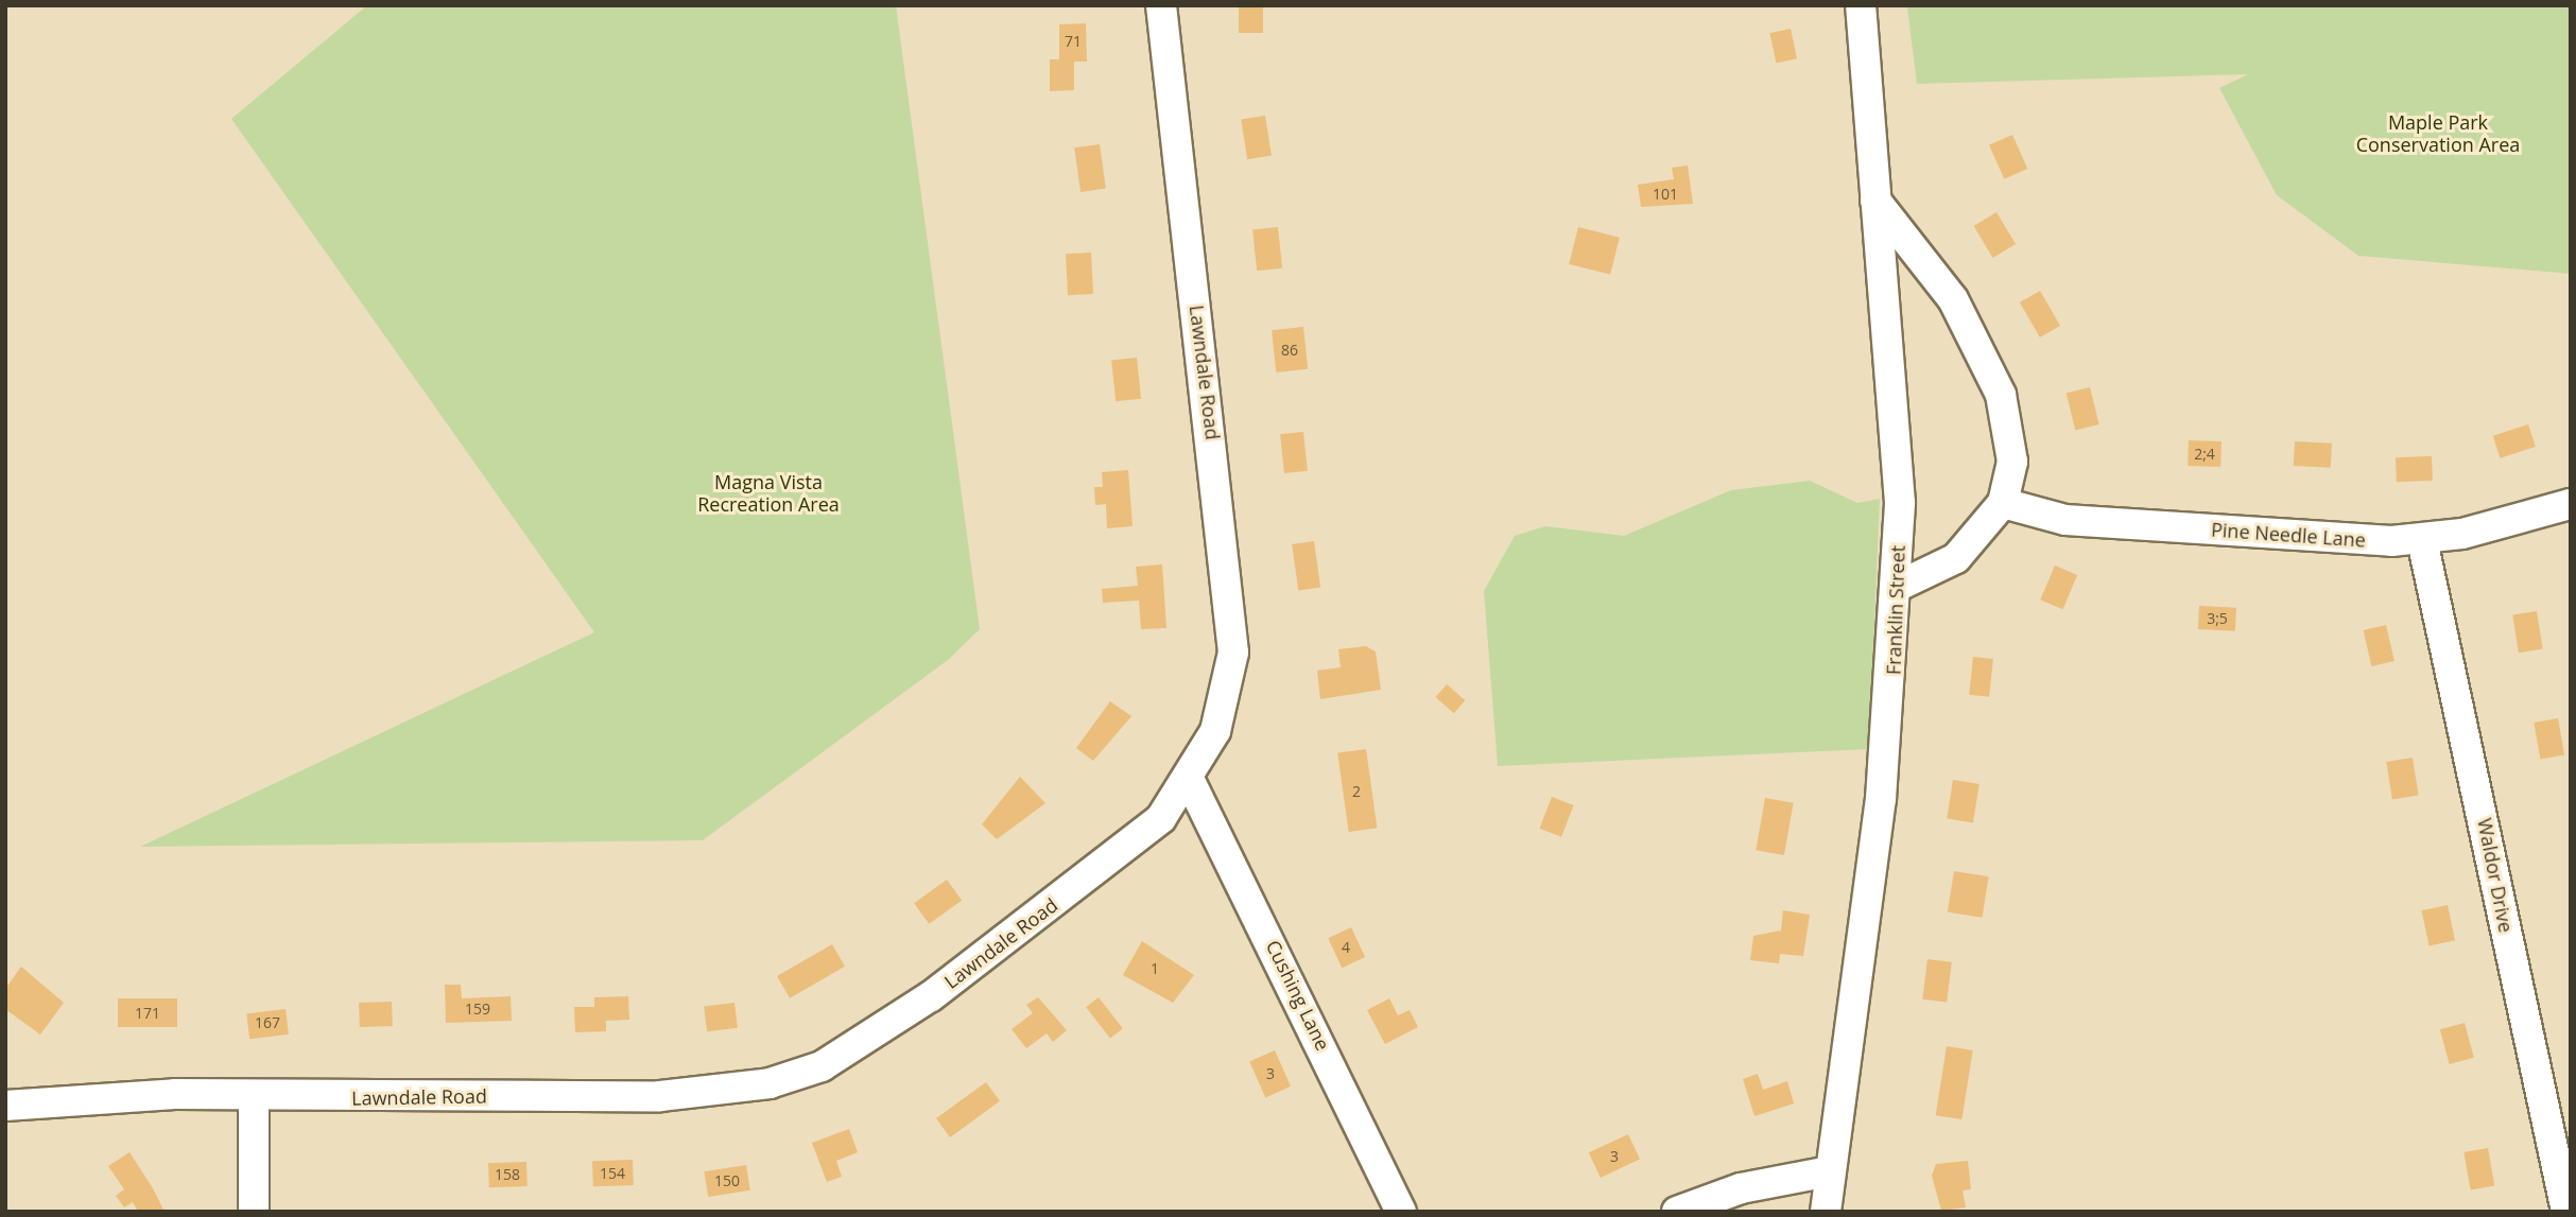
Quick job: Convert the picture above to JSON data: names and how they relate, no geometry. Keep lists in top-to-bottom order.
{
  "streets": {
    "street": [
      "Lawndale Road",
      "Pine Needle Lane",
      "Franklin Street",
      "Waldor Drive",
      "Cushing Lane"
    ]
  },
  "crossings": [
    ["Lawndale Road", "Cushing Lane"],
    ["Pine Needle Lane", "Waldor Drive"]
  ],
  "parks": ["Maple Park Conservation Area", "Magna Vista Recreation Area"],
  "house_numbers": [
    "71",
    "101",
    "86",
    "2;4",
    "3;5",
    "2",
    "4",
    "1",
    "159",
    "171",
    "167",
    "3",
    "3",
    "154",
    "158",
    "150"
  ]
}
